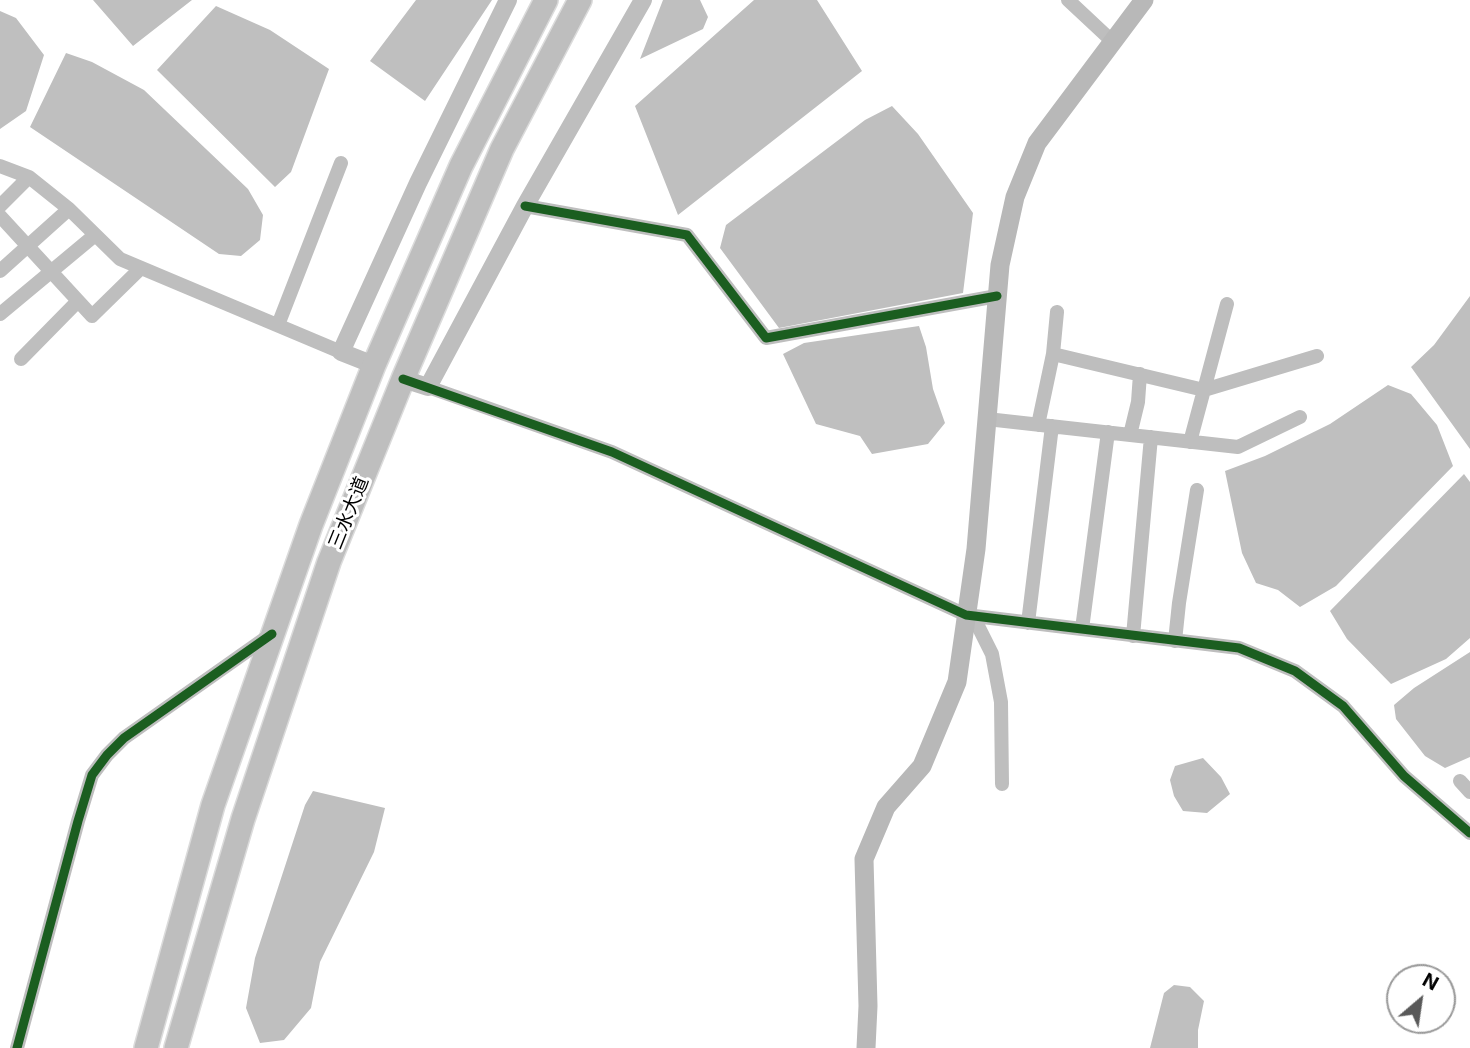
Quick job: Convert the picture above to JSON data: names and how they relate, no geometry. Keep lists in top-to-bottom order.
{
  "streets": {
    "highway": ["三水大道"]
  },
  "north": "top right"
}
